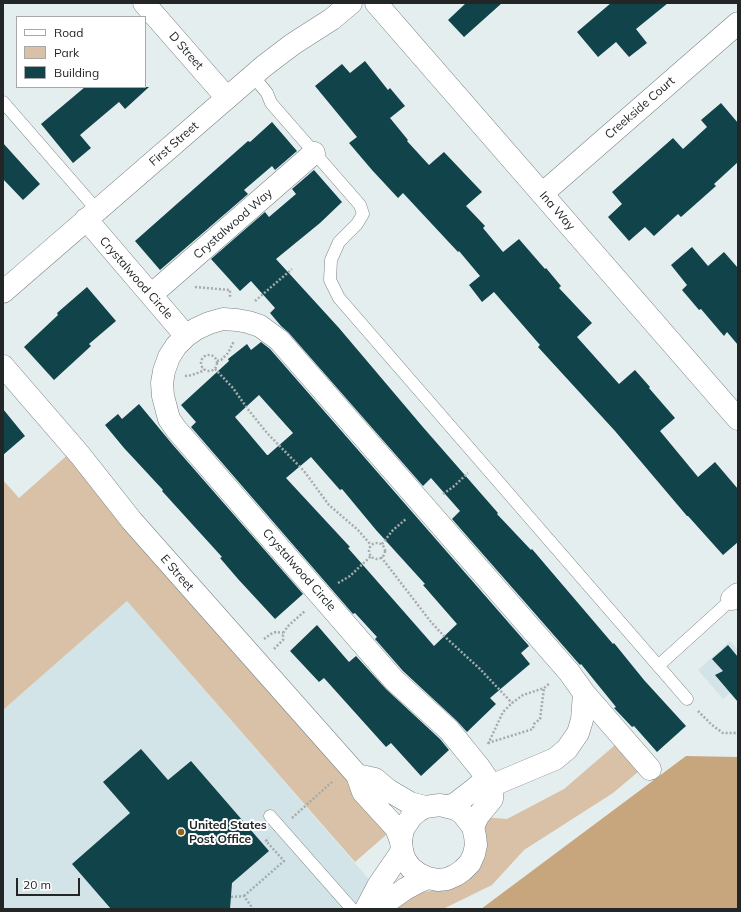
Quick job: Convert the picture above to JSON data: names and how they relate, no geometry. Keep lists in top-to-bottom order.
{
  "streets": {
    "street": [
      "D Street",
      "Creekside Court",
      "First Street",
      "Ina Way",
      "Crystalwood Way",
      "Crystalwood Circle",
      "E Street"
    ]
  },
  "crossings": [
    ["D Street", "First Street"],
    ["Creekside Court", "Ina Way"],
    ["First Street", "Crystalwood Circle"],
    ["Crystalwood Way", "Crystalwood Circle"]
  ],
  "places": ["United States Post Office"],
  "legend": ["Road", "Park", "Building"],
  "scale_bar": "20 m"
}
